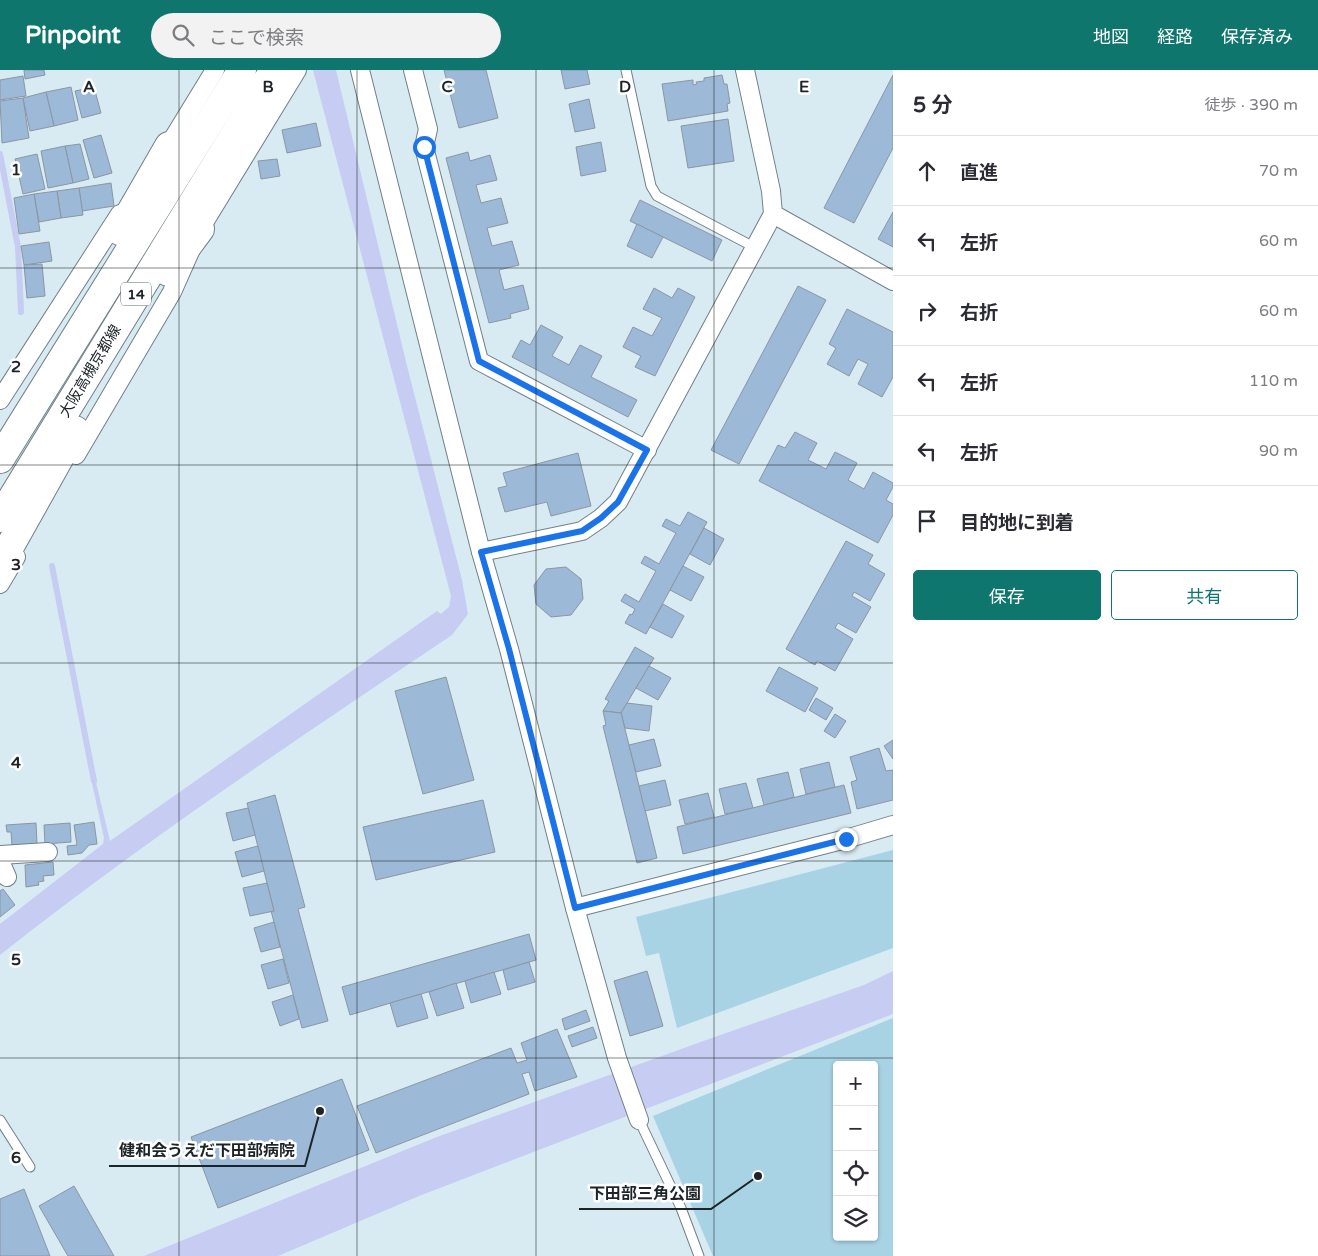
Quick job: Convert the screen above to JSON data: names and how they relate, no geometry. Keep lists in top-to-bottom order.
{
  "streets": {
    "main road": ["14", "大阪高槻京都線"]
  },
  "places": ["健和会うえだ下田部病院", "下田部三角公園"],
  "page": {
    "header": "Pinpoint",
    "search": "ここで検索",
    "nav": ["地図", "経路", "保存済み"],
    "heading": ["5 分", "徒歩 · 390 m"],
    "list": [
      ["直進", "70 m"],
      ["左折", "60 m"],
      ["右折", "60 m"],
      ["左折", "110 m"],
      ["左折", "90 m"],
      "目的地に到着"
    ],
    "buttons": ["保存", "共有"],
    "map_buttons": ["+", "−"]
  },
  "grid": {
    "columns": [
      "A",
      "B",
      "C",
      "D",
      "E"
    ],
    "rows": [
      "1",
      "2",
      "3",
      "4",
      "5",
      "6"
    ]
  }
}
